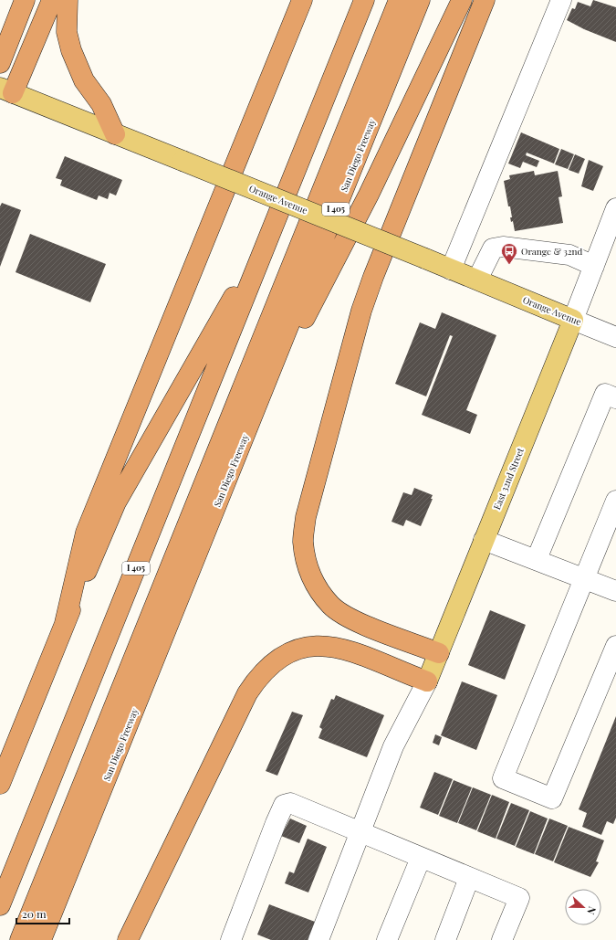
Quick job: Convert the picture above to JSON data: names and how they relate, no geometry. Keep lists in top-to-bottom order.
{
  "streets": {
    "highway": ["San Diego Freeway", "I 405"],
    "main road": ["Orange Avenue", "East 32nd Street"]
  },
  "crossings": [
    ["Orange Avenue", "East 32nd Street"]
  ],
  "places": {
    "bus stop": ["Orange & 32nd"]
  },
  "scale_bar": "20 m",
  "north": "right"
}
